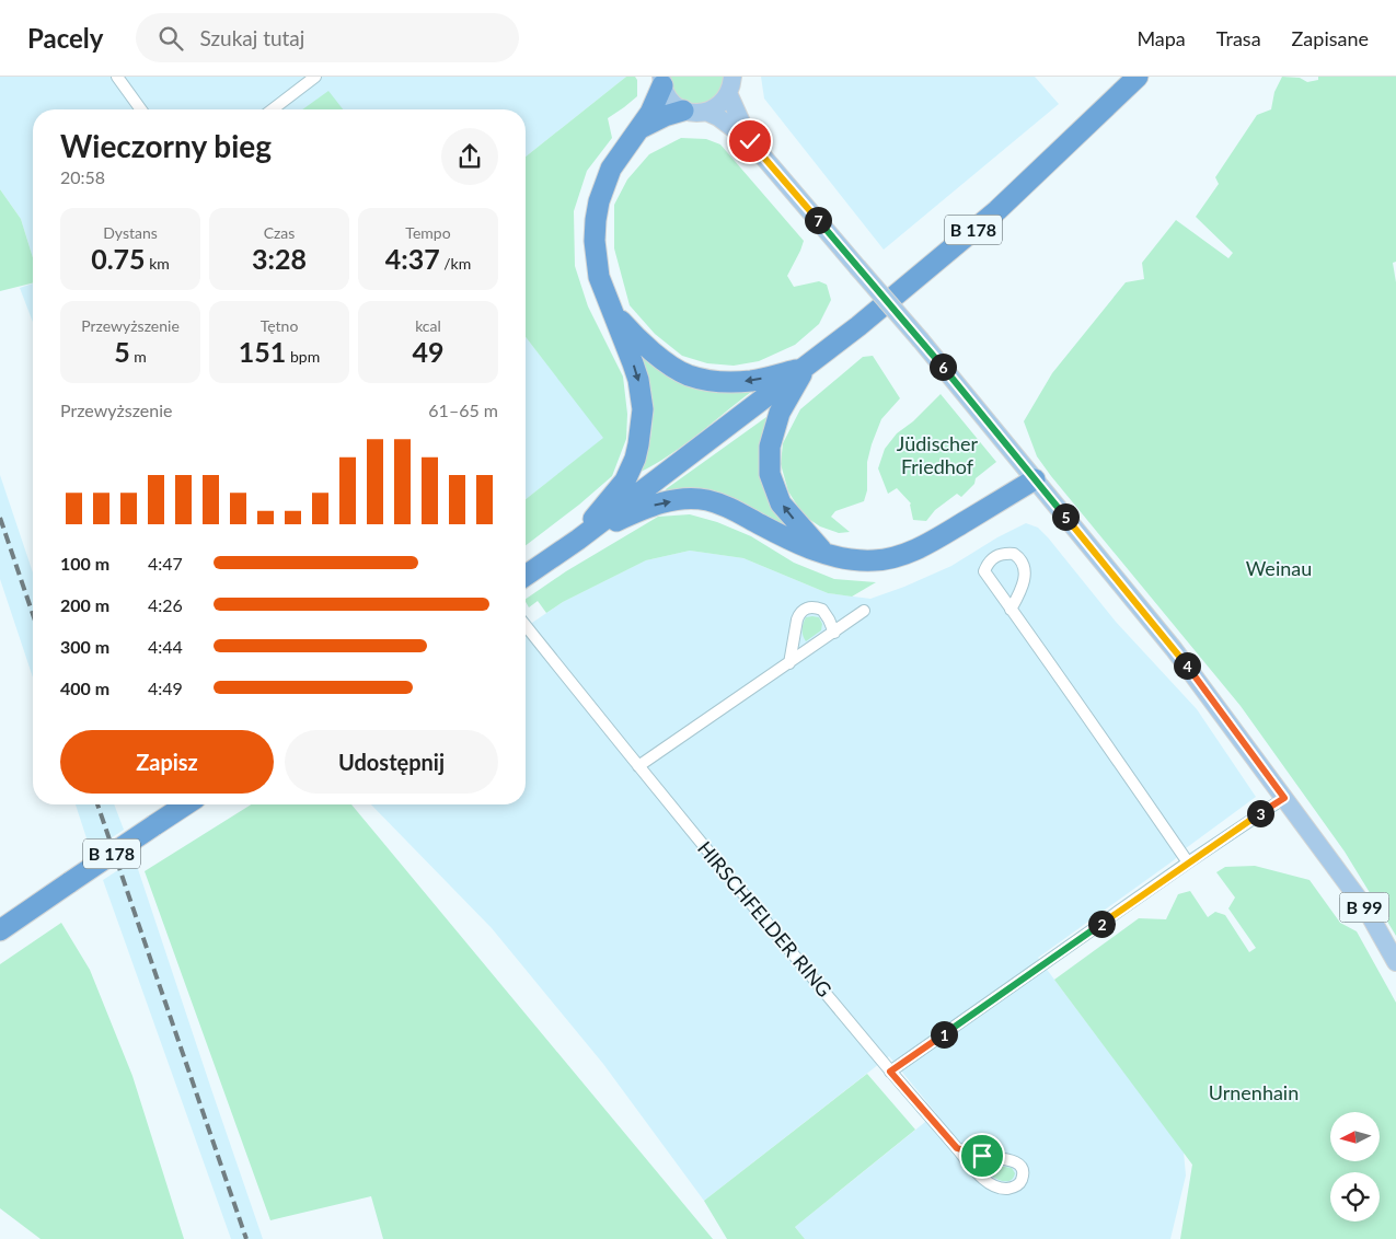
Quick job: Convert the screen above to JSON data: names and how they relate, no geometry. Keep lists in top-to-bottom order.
{
  "streets": {
    "highway": ["B 178"],
    "main road": ["B 99"],
    "street": ["HIRSCHFELDER RING"]
  },
  "parks": ["Jüdischer Friedhof", "Weinau", "Urnenhain"],
  "north": "left",
  "page": {
    "header": "Pacely",
    "search": "Szukaj tutaj",
    "nav": ["Mapa", "Trasa", "Zapisane"],
    "heading": ["Wieczorny bieg", "20:58"],
    "stats": [
      ["Dystans", "0.75 km"],
      ["Czas", "3:28"],
      ["Tempo", "4:37 /km"],
      ["Przewyższenie", "5 m"],
      ["Tętno", "151 bpm"],
      ["kcal", "49"]
    ],
    "pins": [
      "7",
      "6",
      "5",
      "4",
      "3",
      "2",
      "1"
    ],
    "chart": ["Przewyższenie", "61–65 m"],
    "list": [
      {
        "name": "100 m",
        "note": "4:47"
      },
      {
        "name": "200 m",
        "note": "4:26"
      },
      {
        "name": "300 m",
        "note": "4:44"
      },
      {
        "name": "400 m",
        "note": "4:49"
      }
    ],
    "buttons": ["Zapisz", "Udostępnij"]
  }
}
